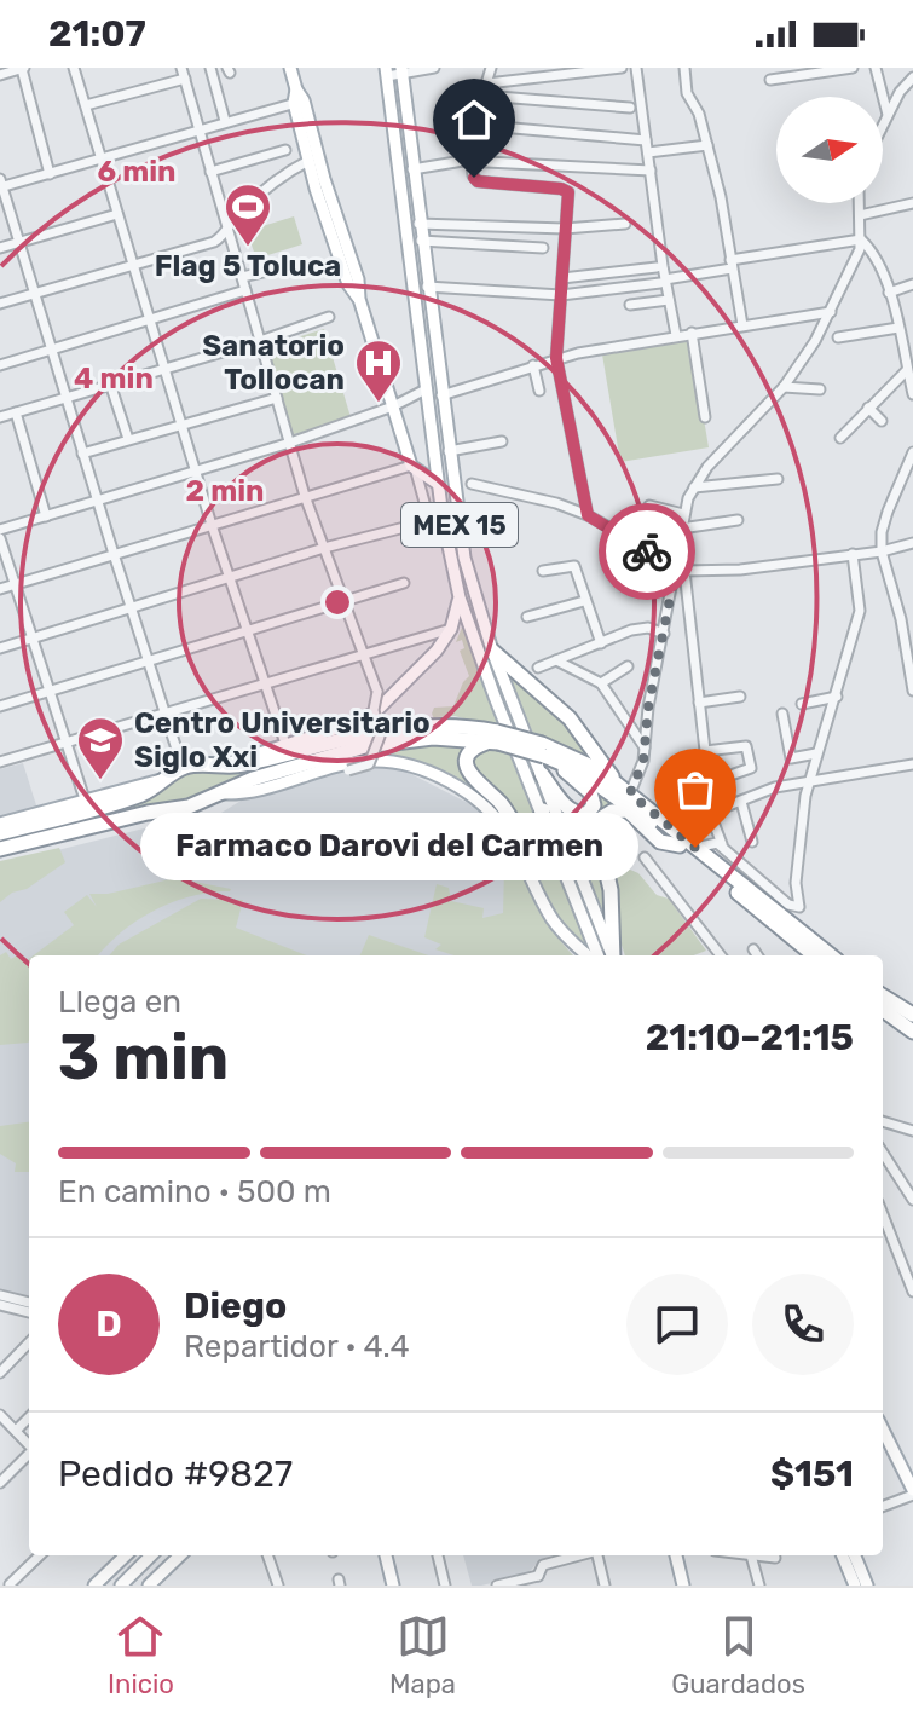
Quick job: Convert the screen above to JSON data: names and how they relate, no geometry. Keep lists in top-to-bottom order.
{
  "streets": {
    "main road": ["MEX 15"]
  },
  "places": {
    "sports": ["Flag 5 Toluca"],
    "hospital": ["Sanatorio Tollocan"],
    "school or university": ["Centro Universitario Siglo Xxi"],
    "other": ["Farmaco Darovi del Carmen"]
  },
  "north": "right",
  "page": {
    "status": "21:07",
    "bubble": "Farmaco Darovi del Carmen",
    "heading": ["3 min", "Llega en", "21:10–21:15"],
    "panel": [
      "Diego",
      "Repartidor · 4.4",
      "Pedido #9827",
      "$151"
    ],
    "bar": "En camino · 500 m",
    "round": "D",
    "tabs": ["Inicio", "Mapa", "Guardados"]
  },
  "rings": ["6 min", "4 min", "2 min"]
}
